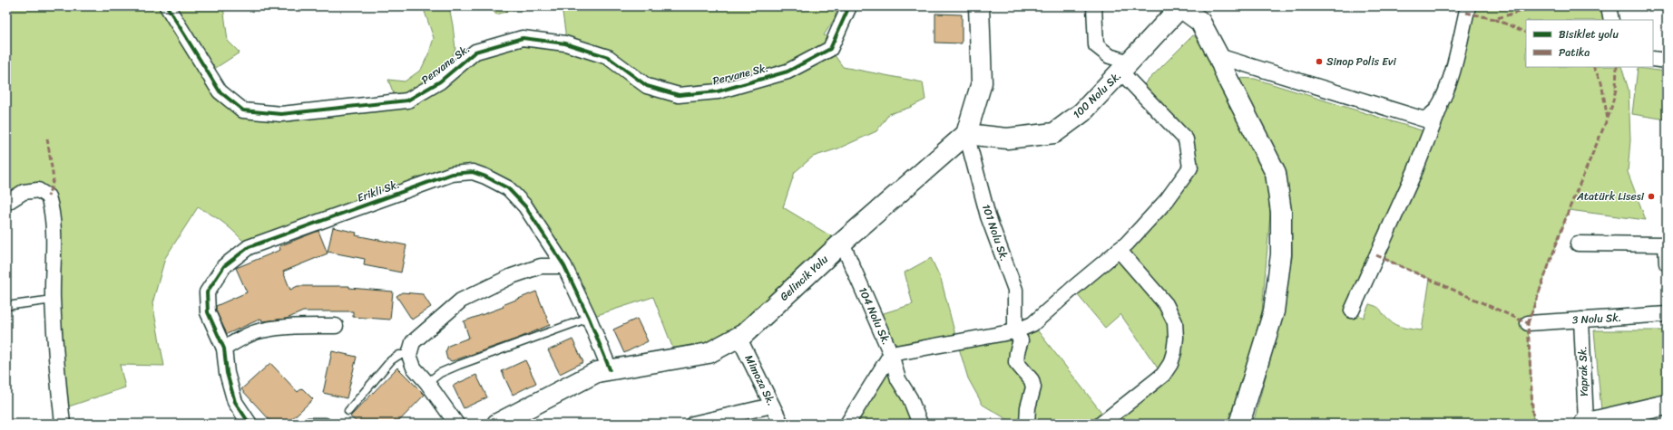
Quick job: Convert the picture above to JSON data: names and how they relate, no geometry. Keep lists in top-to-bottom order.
{
  "streets": {
    "main road": ["100 Nolu Sk.", "Gelincik Yolu"],
    "street": [
      "Pervane Sk.",
      "Erikli Sk.",
      "101 Nolu Sk.",
      "104 Nolu Sk.",
      "3 Nolu Sk.",
      "Yaprak Sk.",
      "Mimoza Sk."
    ]
  },
  "crossings": [
    ["100 Nolu Sk.", "101 Nolu Sk."],
    ["100 Nolu Sk.", "Gelincik Yolu"],
    ["Erikli Sk.", "Gelincik Yolu"],
    ["101 Nolu Sk.", "Gelincik Yolu"],
    ["Gelincik Yolu", "104 Nolu Sk."],
    ["Gelincik Yolu", "Mimoza Sk."],
    ["3 Nolu Sk.", "Yaprak Sk."]
  ],
  "places": ["Sinop Polis Evi", "Atatürk Lisesi"],
  "legend": ["Bisiklet yolu", "Patika"]
}
